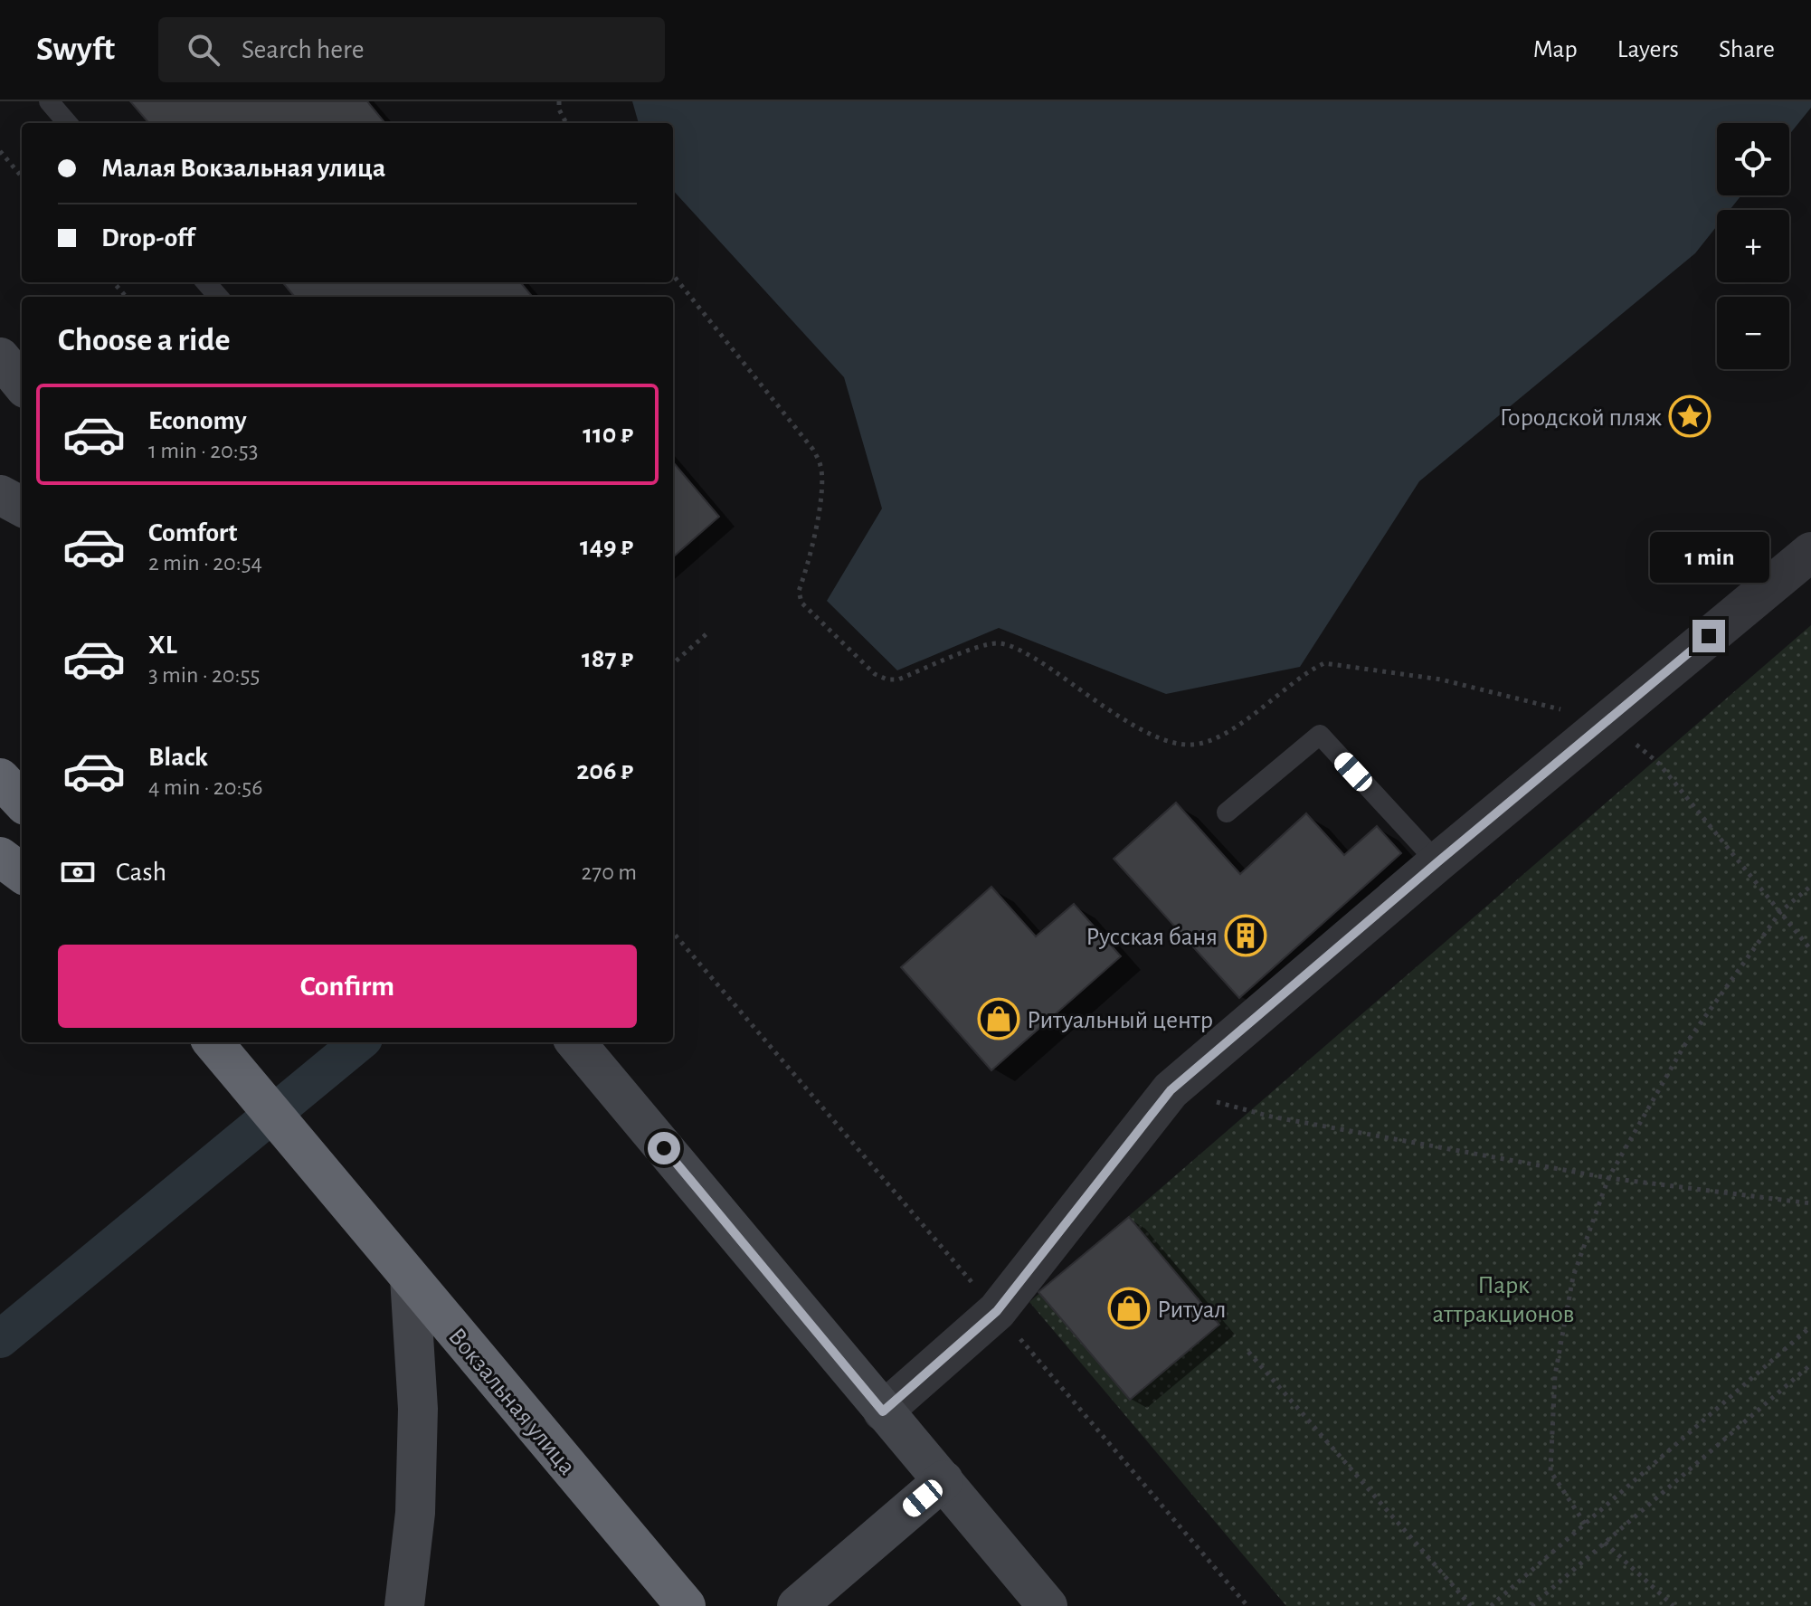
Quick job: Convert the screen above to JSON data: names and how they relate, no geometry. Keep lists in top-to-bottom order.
{
  "streets": {
    "highway": ["Вокзальная улица"]
  },
  "parks": ["Парк аттракционов"],
  "places": {
    "place": ["Городской пляж"],
    "building": ["Русская баня"],
    "shop": ["Ритуальный центр", "Ритуал"]
  },
  "page": {
    "header": "Swyft",
    "search": "Search here",
    "nav": ["Map", "Layers", "Share"],
    "map_buttons": ["+", "−"],
    "banner": ["Малая Вокзальная улица", "Drop-off"],
    "heading": "Choose a ride",
    "list": [
      {
        "name": "Economy",
        "note": "1 min · 20:53",
        "value": "110 ₽"
      },
      {
        "name": "Comfort",
        "note": "2 min · 20:54",
        "value": "149 ₽"
      },
      {
        "name": "XL",
        "note": "3 min · 20:55",
        "value": "187 ₽"
      },
      {
        "name": "Black",
        "note": "4 min · 20:56",
        "value": "206 ₽"
      }
    ],
    "bubble": "1 min",
    "pay": ["Cash", "270 m"],
    "buttons": "Confirm"
  }
}
